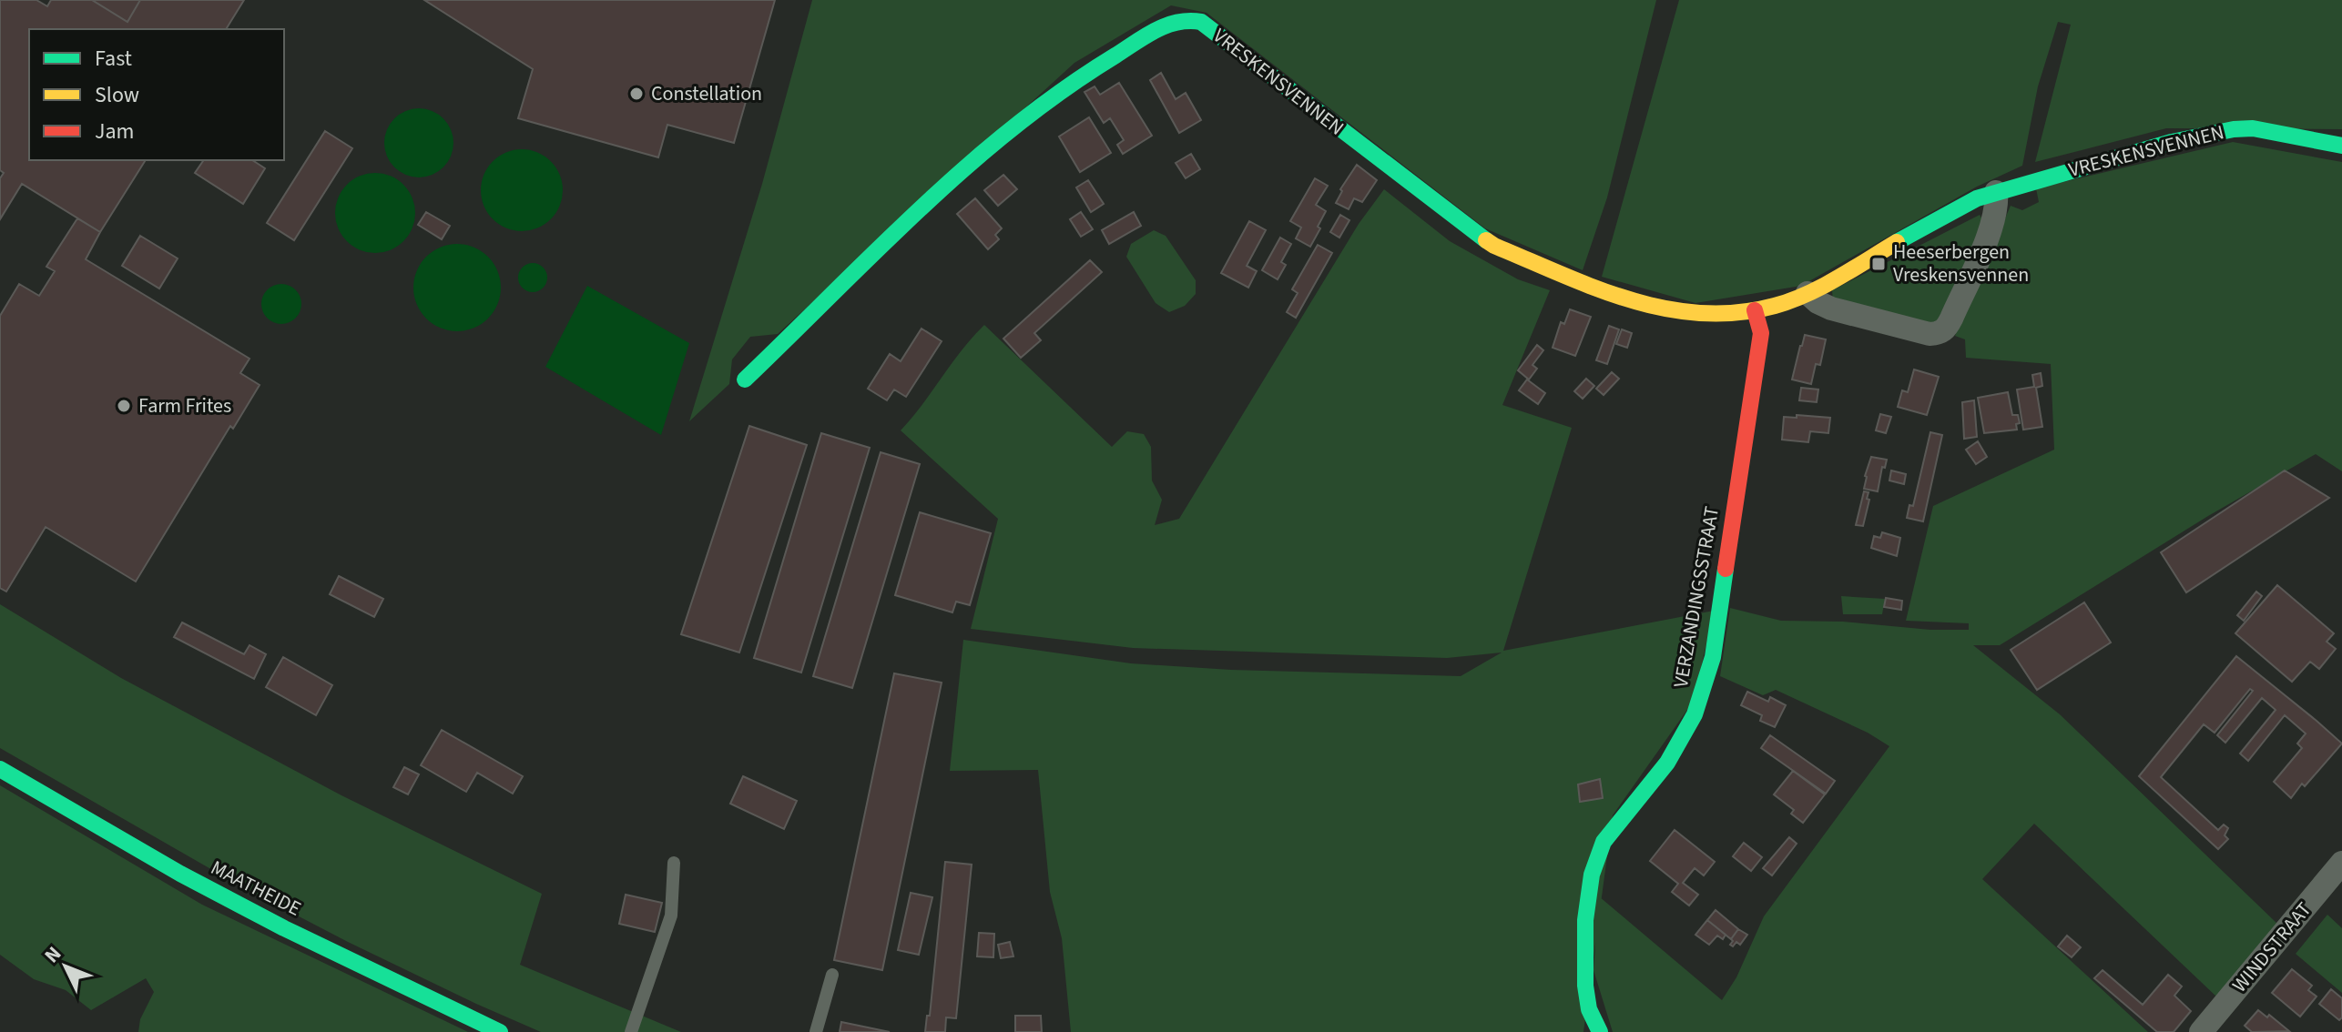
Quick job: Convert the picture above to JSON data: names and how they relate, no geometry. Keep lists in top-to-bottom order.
{
  "streets": {
    "street": [
      "VRESKENSVENNEN",
      "VERZANDINGSSTRAAT",
      "MAATHEIDE",
      "WINDSTRAAT"
    ]
  },
  "crossings": [
    ["VRESKENSVENNEN", "VERZANDINGSSTRAAT"]
  ],
  "places": {
    "other": ["Constellation", "Farm Frites"],
    "transit": ["Heeserbergen Vreskensvennen"]
  },
  "legend": ["Fast", "Slow", "Jam"],
  "north": "top left"
}
